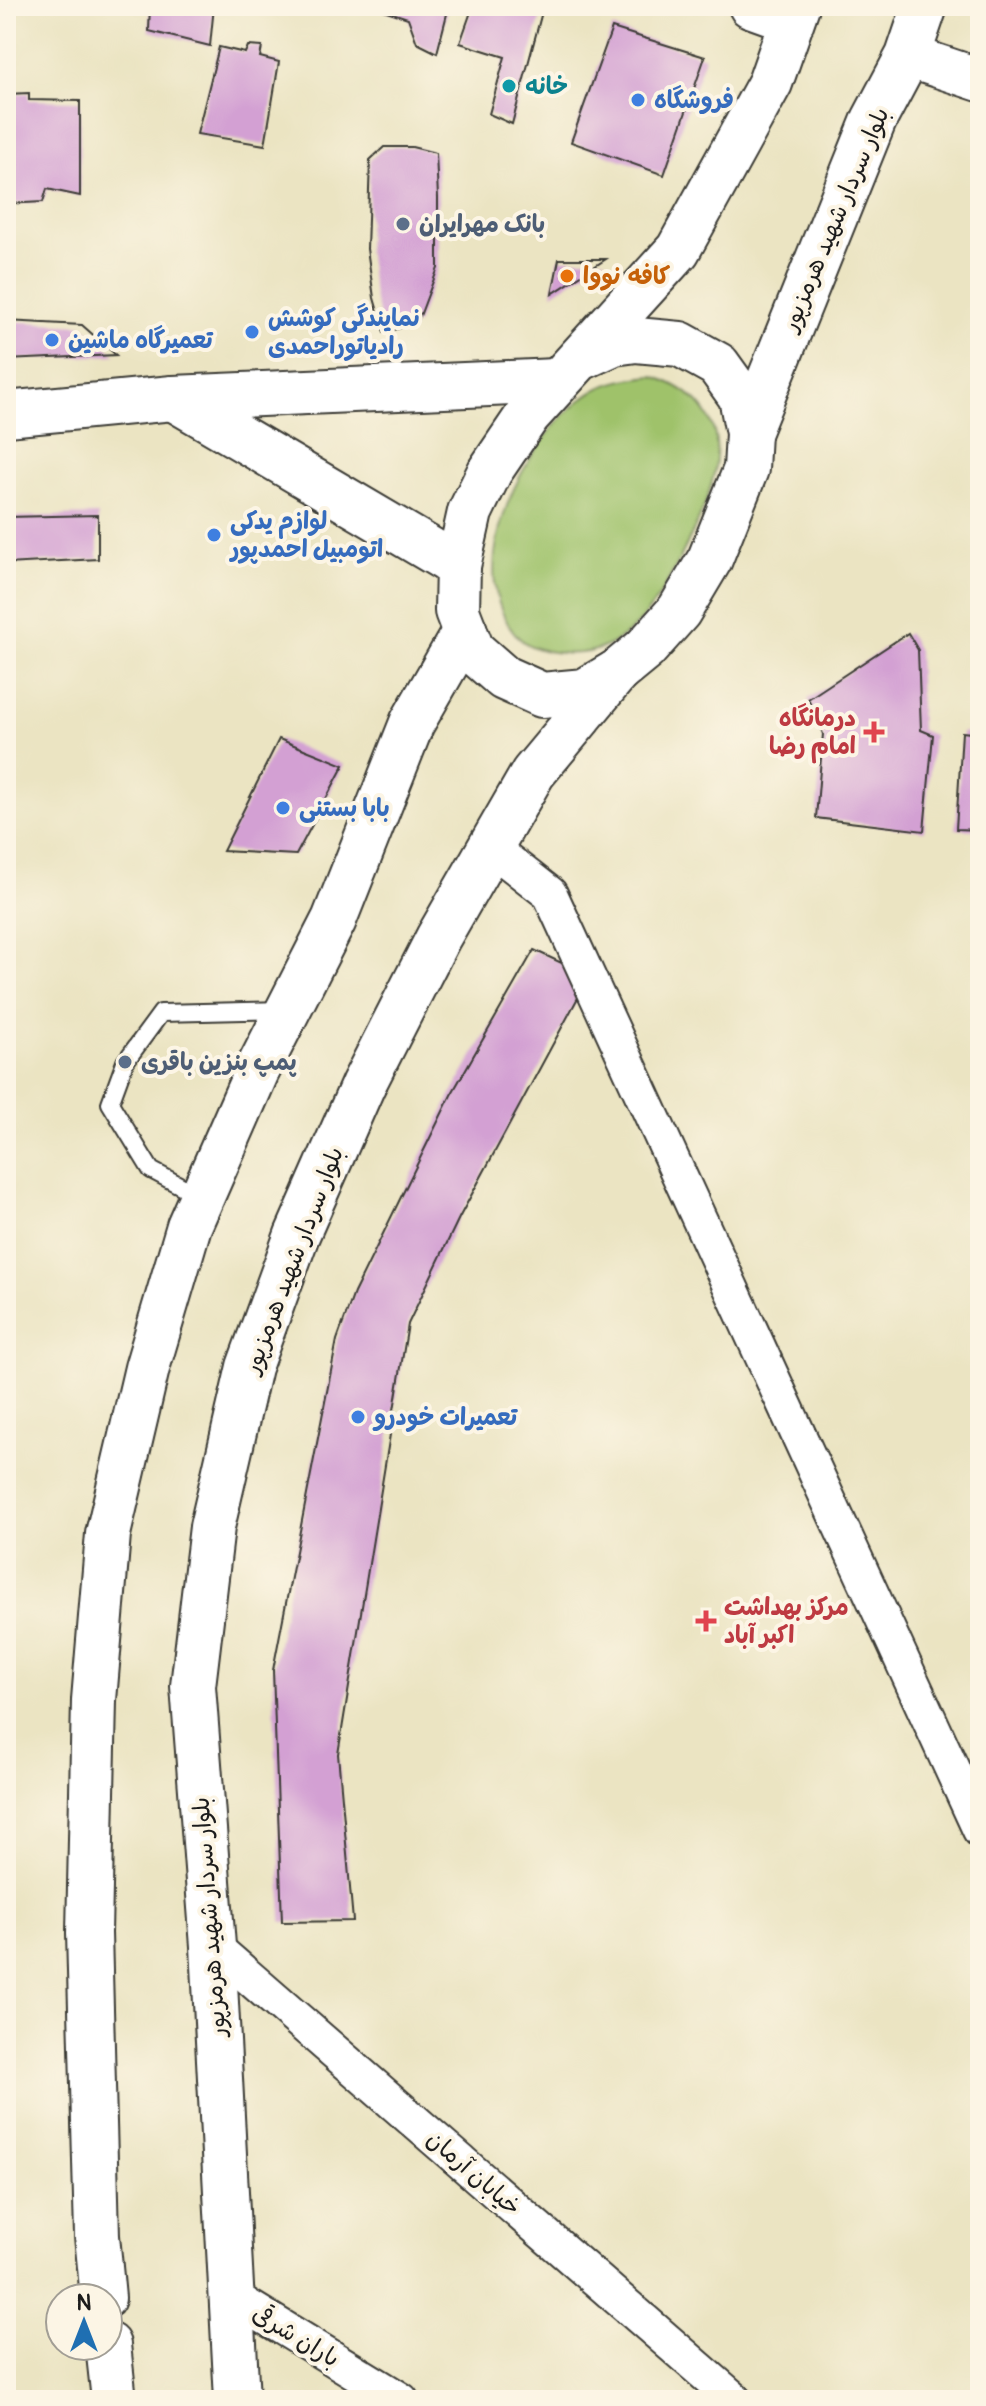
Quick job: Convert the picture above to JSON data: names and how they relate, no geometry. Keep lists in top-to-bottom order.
{
  "streets": {
    "main road": ["بلوار سردار شهید هرمزپور"],
    "street": ["خیابان آرمان", "باران شرقی"]
  },
  "crossings": [
    ["بلوار سردار شهید هرمزپور", "خیابان آرمان"],
    ["بلوار سردار شهید هرمزپور", "باران شرقی"]
  ],
  "places": {
    "other": [
      "خانه",
      "فروشگاه",
      "بانک مهرایران",
      "کافه نووا",
      "نمایندگی کوشش رادیاتوراحمدی",
      "تعمیرگاه ماشین",
      "لوازم یدکی اتومبیل احمدپور",
      "بابا بستنی",
      "پمپ بنزین باقری",
      "تعمیرات خودرو"
    ],
    "health": ["درمانگاه امام رضا", "مرکز بهداشت اکبر آباد"]
  },
  "north": "top"
}
